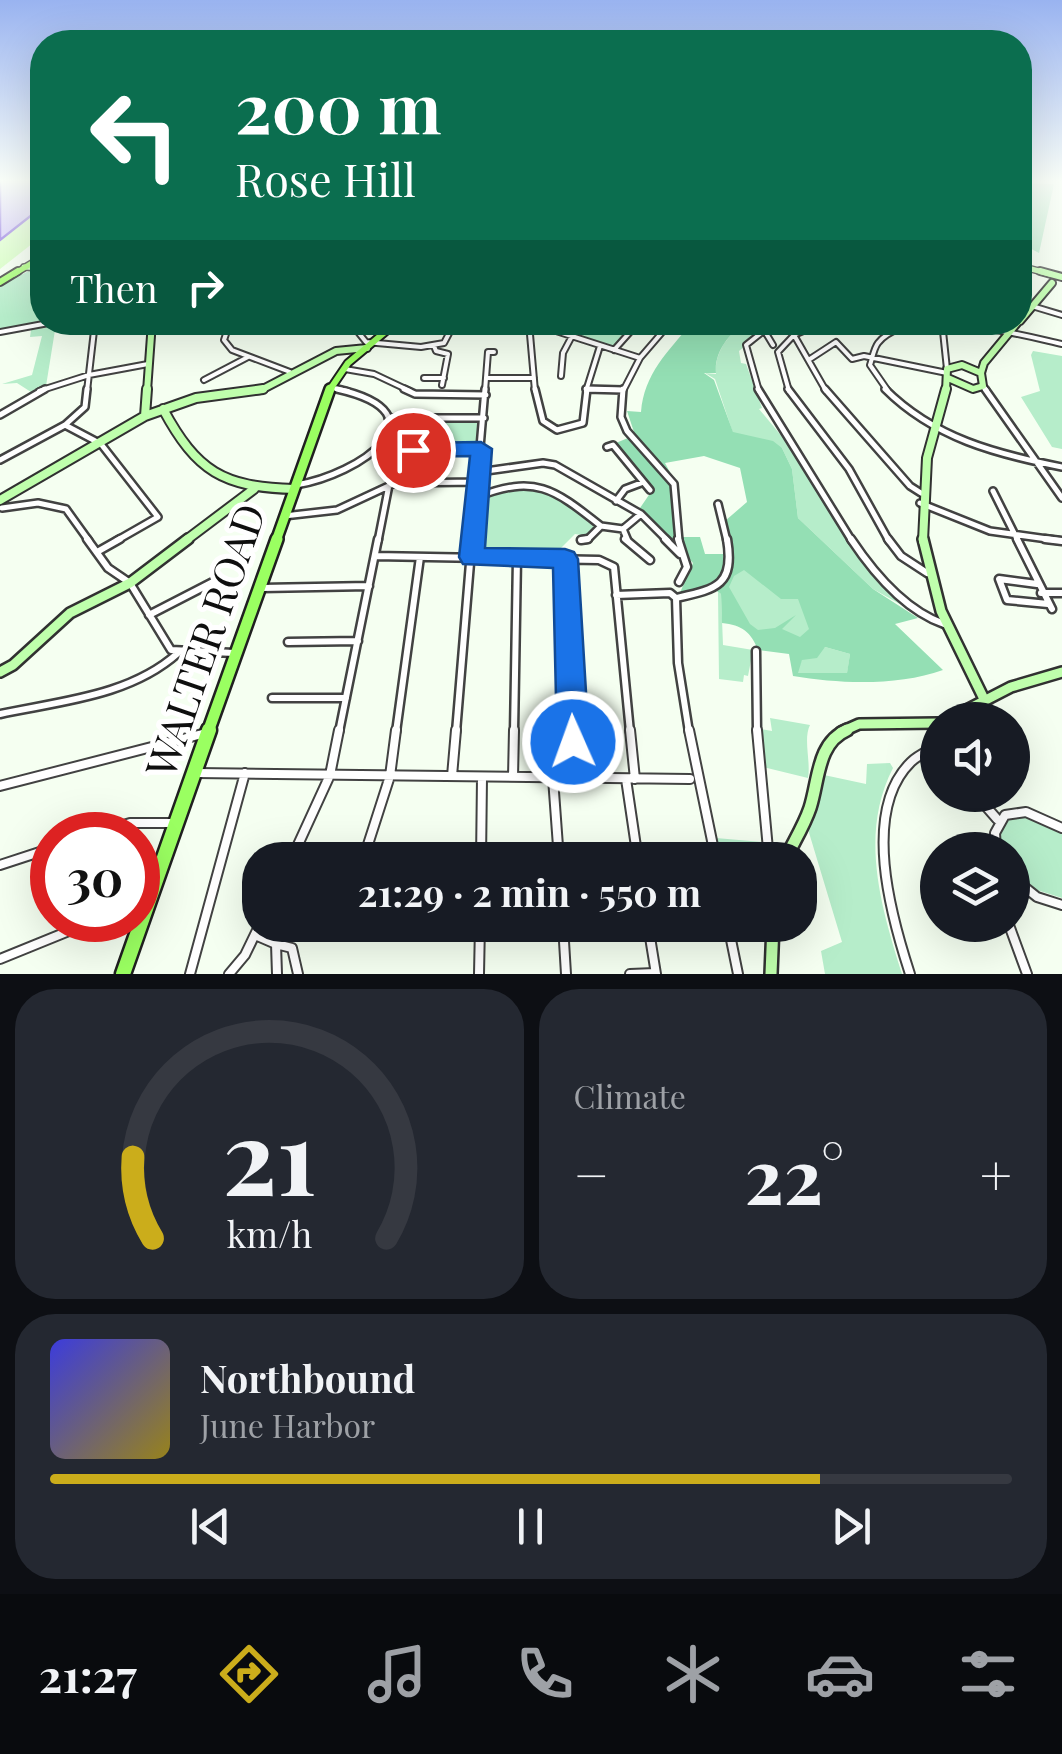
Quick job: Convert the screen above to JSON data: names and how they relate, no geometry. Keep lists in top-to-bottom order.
{
  "streets": {
    "main road": ["WALTER ROAD"]
  },
  "page": {
    "turn": ["200 m", "Rose Hill"],
    "then": "Then",
    "limit": "30",
    "trip": "21:29 · 2 min · 550 m",
    "tile": "Climate",
    "heat": ["−", "22°", "+"],
    "song": ["Northbound", "June Harbor"],
    "tabs": "21:27",
    "gauge": ["21", "km/h"]
  }
}
